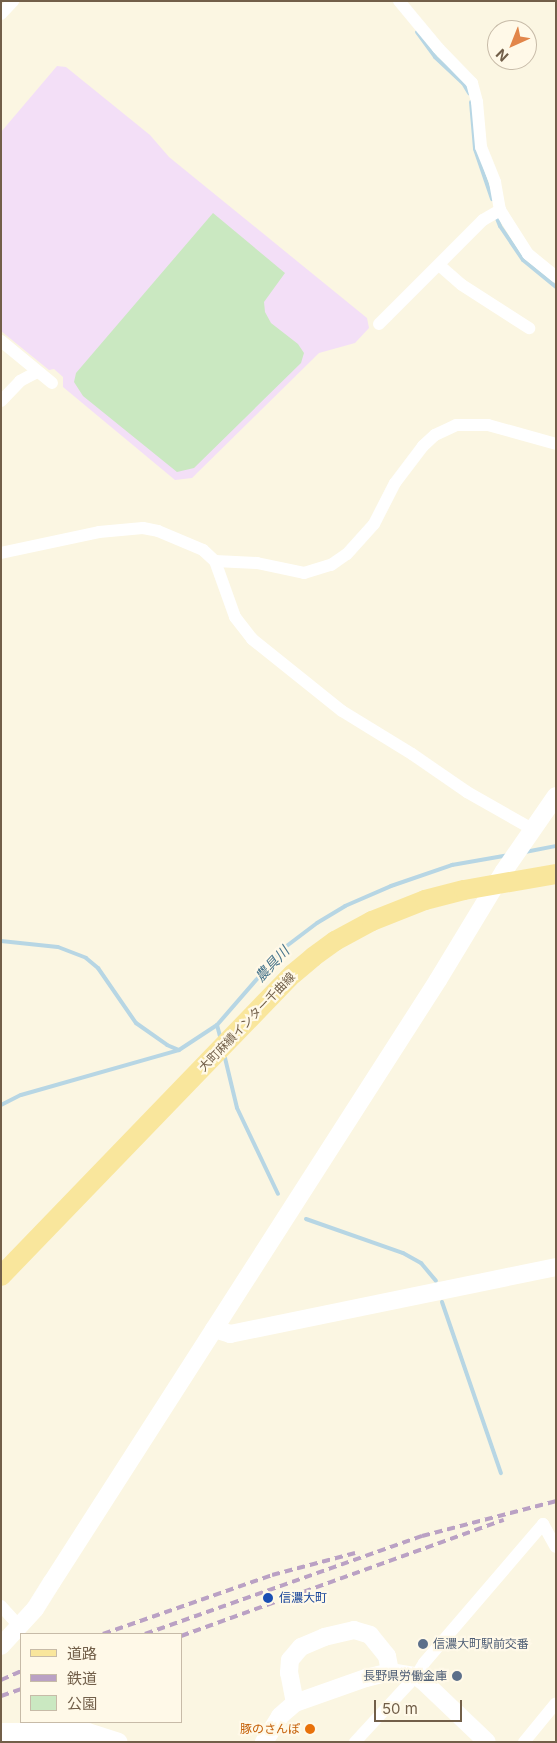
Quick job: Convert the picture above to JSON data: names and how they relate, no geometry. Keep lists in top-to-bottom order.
{
  "streets": {
    "main road": ["大町麻績インター千曲線"]
  },
  "water": ["農具川"],
  "places": [
    "信濃大町",
    "信濃大町駅前交番",
    "長野県労働金庫",
    "豚のさんぽ"
  ],
  "legend": ["道路", "鉄道", "公園"],
  "scale_bar": "50 m",
  "north": "bottom left"
}
